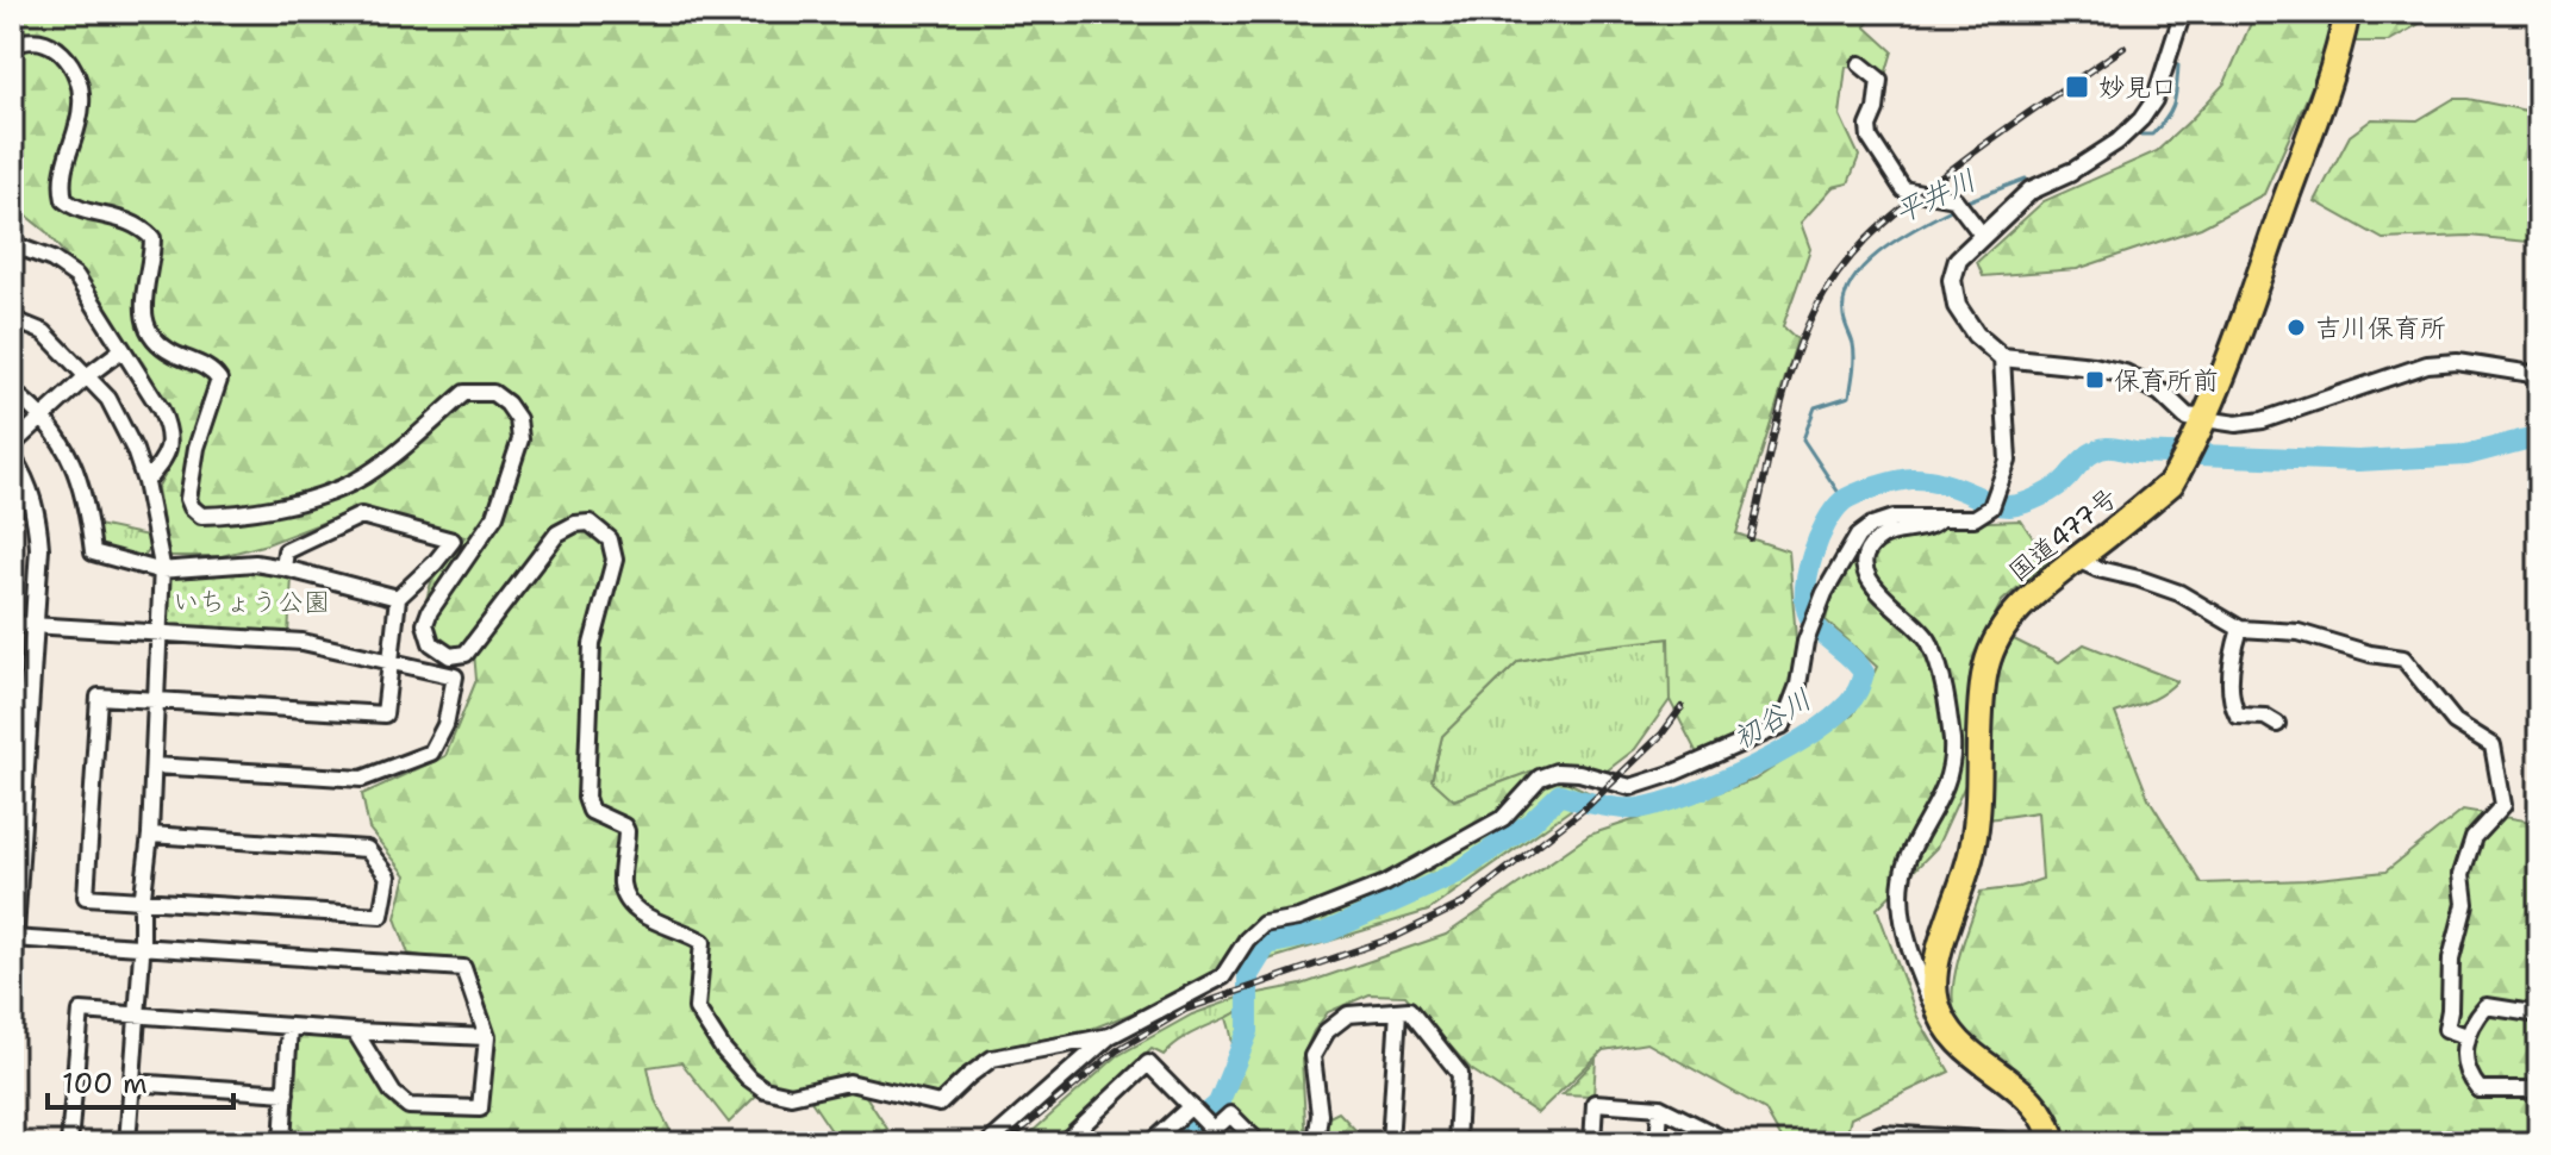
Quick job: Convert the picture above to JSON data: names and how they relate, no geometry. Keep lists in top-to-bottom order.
{
  "streets": {
    "highway": ["国道477号"]
  },
  "water": ["平井川", "初谷川"],
  "parks": ["いちょう公園"],
  "places": {
    "transit": ["妙見口", "保育所前"],
    "other": ["吉川保育所"]
  },
  "scale_bar": "100 m"
}
